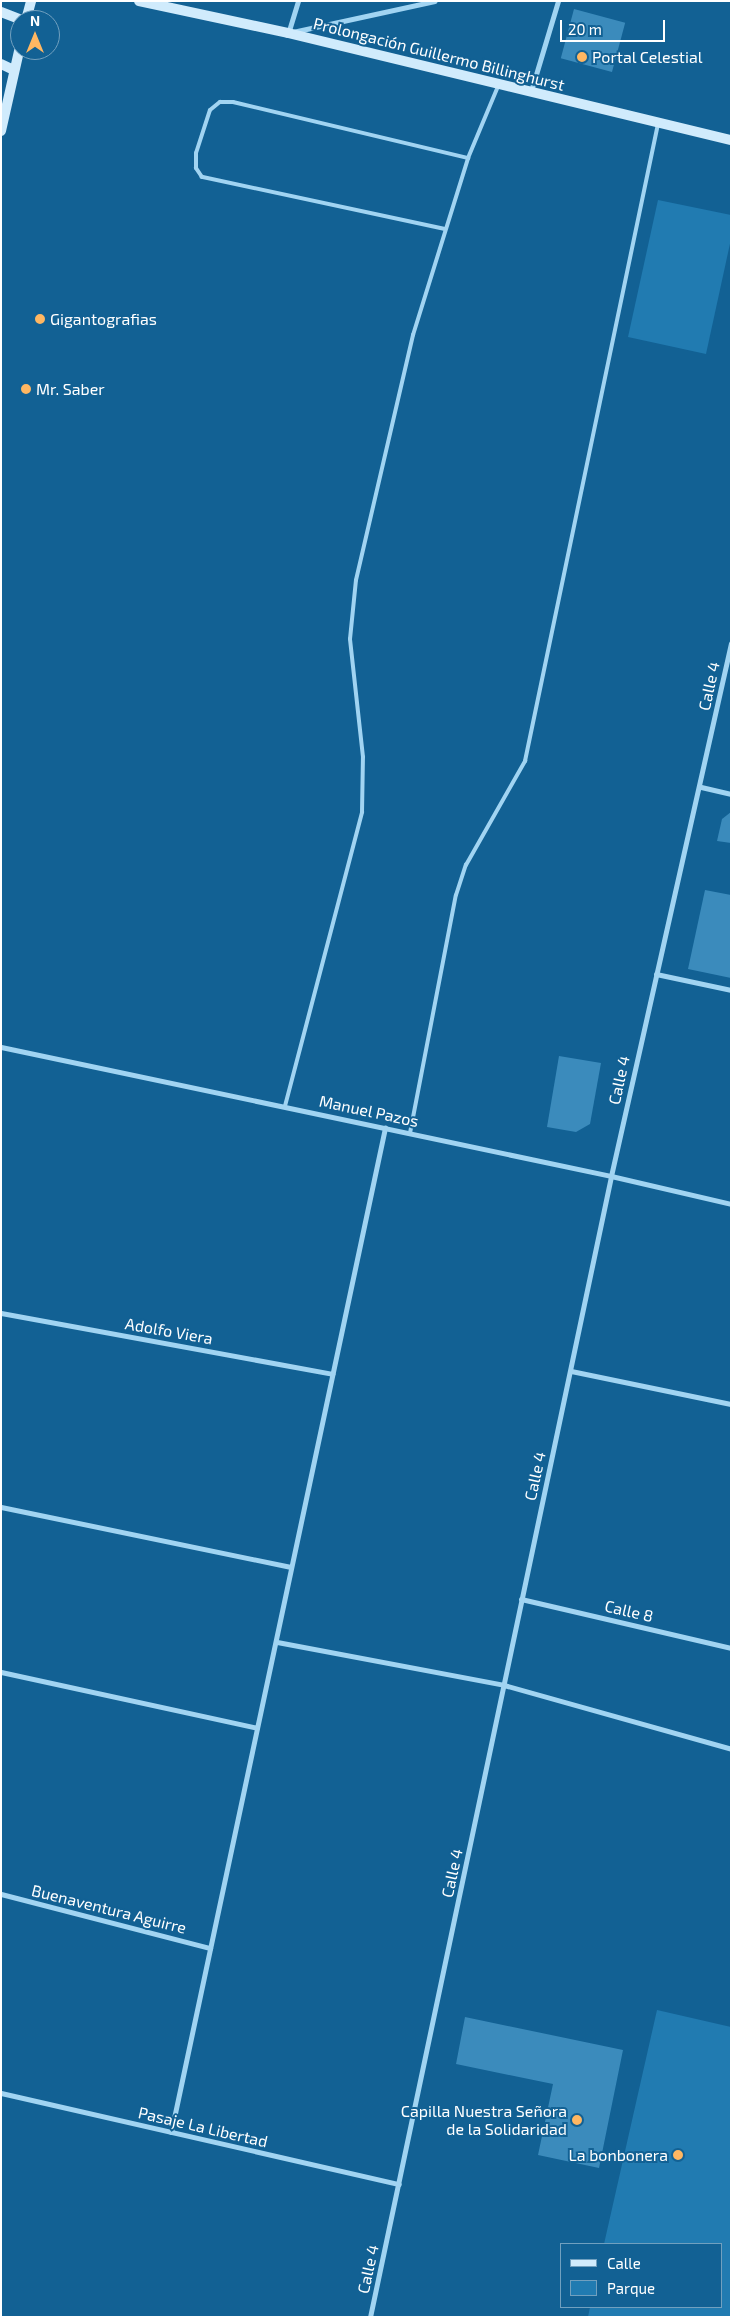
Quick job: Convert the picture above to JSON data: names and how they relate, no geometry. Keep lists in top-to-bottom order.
{
  "streets": {
    "street": [
      "Prolongación Guillermo Billinghurst",
      "Calle 4",
      "Manuel Pazos",
      "Adolfo Viera",
      "Calle 8",
      "Buenaventura Aguirre",
      "Pasaje La Libertad"
    ]
  },
  "crossings": [
    ["Calle 4", "Manuel Pazos"],
    ["Calle 4", "Calle 8"],
    ["Calle 4", "Pasaje La Libertad"]
  ],
  "places": [
    "Portal Celestial",
    "Gigantografias",
    "Mr. Saber",
    "Capilla Nuestra Señora de la Solidaridad",
    "La bonbonera"
  ],
  "legend": ["Calle", "Parque"],
  "scale_bar": "20 m",
  "north": "top"
}
